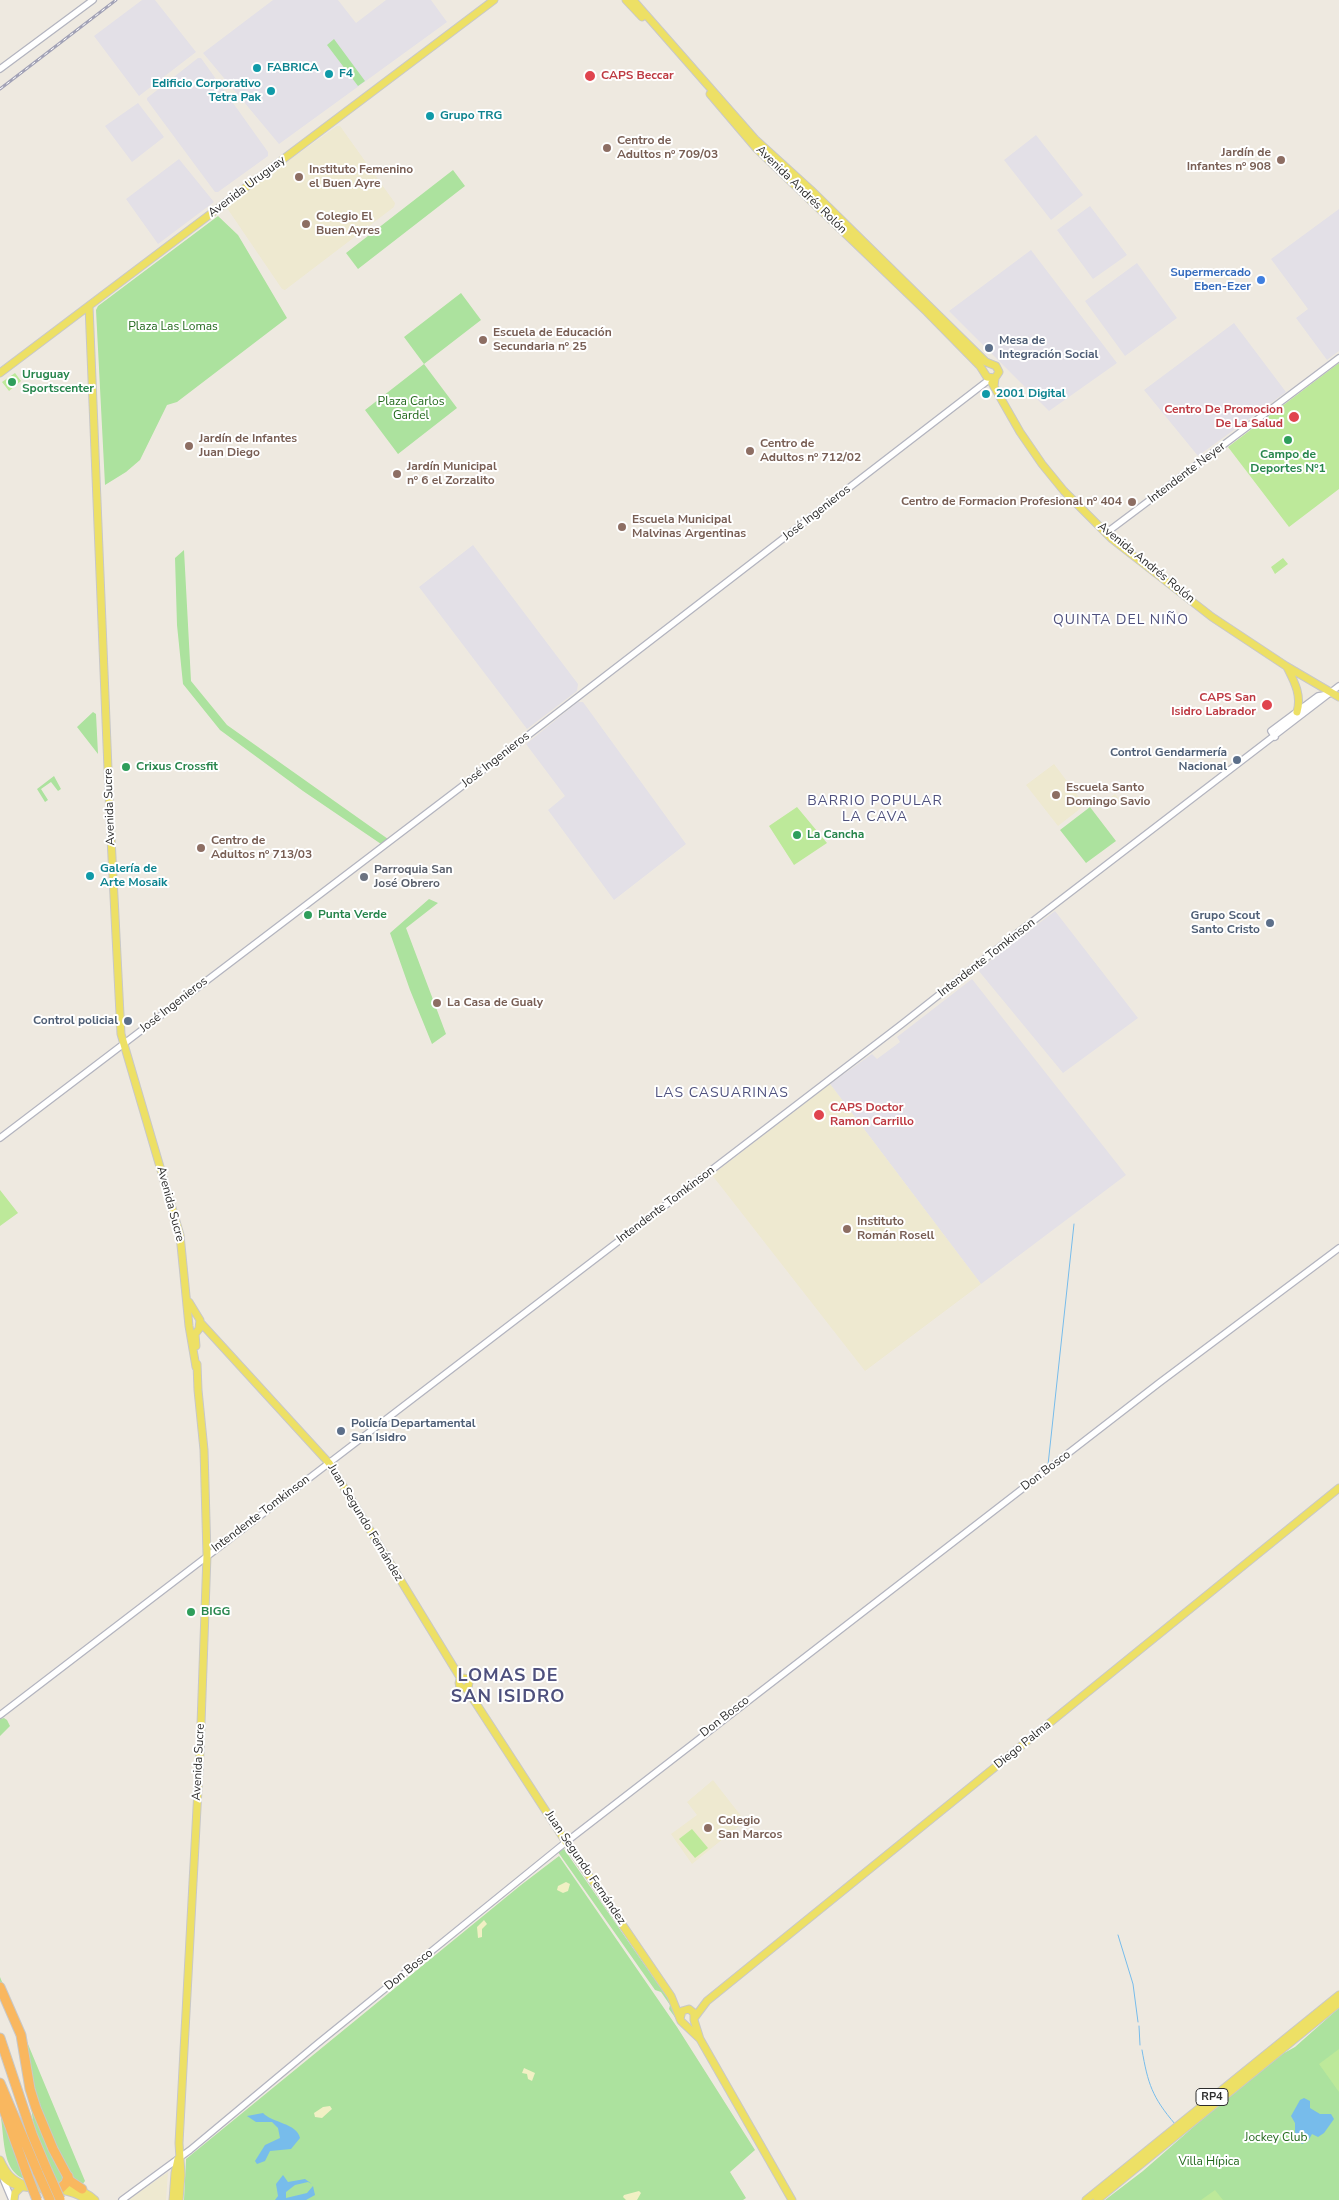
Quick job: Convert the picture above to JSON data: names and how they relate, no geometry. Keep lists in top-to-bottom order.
{
  "streets": {
    "main road": [
      "Avenida Uruguay",
      "Avenida Andrés Rolón",
      "Avenida Sucre",
      "Juan Segundo Fernández",
      "Diego Palma",
      "RP4"
    ],
    "street": [
      "Intendente Neyer",
      "José Ingenieros",
      "Intendente Tomkinson",
      "Don Bosco"
    ]
  },
  "crossings": [
    ["Avenida Uruguay", "Avenida Sucre"],
    ["Avenida Andrés Rolón", "Intendente Neyer"],
    ["Avenida Andrés Rolón", "José Ingenieros"],
    ["Avenida Andrés Rolón", "Intendente Tomkinson"],
    ["José Ingenieros", "Avenida Sucre"],
    ["Avenida Sucre", "Intendente Tomkinson"],
    ["Avenida Sucre", "Don Bosco"],
    ["Avenida Sucre", "Juan Segundo Fernández"],
    ["Intendente Tomkinson", "Juan Segundo Fernández"],
    ["Don Bosco", "Juan Segundo Fernández"],
    ["Juan Segundo Fernández", "Diego Palma"]
  ],
  "districts": [
    "QUINTA DEL NIÑO",
    "BARRIO POPULAR LA CAVA",
    "LAS CASUARINAS",
    "LOMAS DE SAN ISIDRO"
  ],
  "parks": [
    "Plaza Las Lomas",
    "Plaza Carlos Gardel",
    "Jockey Club",
    "Villa Hípica"
  ],
  "places": [
    "FABRICA",
    "F4",
    "CAPS Beccar",
    "Edificio Corporativo Tetra Pak",
    "Grupo TRG",
    "Centro de Adultos nº 709/03",
    "Jardín de Infantes nº 908",
    "Instituto Femenino el Buen Ayre",
    "Colegio El Buen Ayres",
    "Supermercado Eben-Ezer",
    "Escuela de Educación Secundaria nº 25",
    "Mesa de Integración Social",
    "Uruguay Sportscenter",
    "2001 Digital",
    "Centro De Promocion De La Salud",
    "Campo de Deportes Nº1",
    "Jardín de Infantes Juan Diego",
    "Centro de Adultos nº 712/02",
    "Jardín Municipal nº 6 el Zorzalito",
    "Centro de Formacion Profesional nº 404",
    "Escuela Municipal Malvinas Argentinas",
    "CAPS San Isidro Labrador",
    "Control Gendarmería Nacional",
    "Crixus Crossfit",
    "Escuela Santo Domingo Savio",
    "La Cancha",
    "Centro de Adultos nº 713/03",
    "Galería de Arte Mosaik",
    "Parroquia San José Obrero",
    "Punta Verde",
    "Grupo Scout Santo Cristo",
    "La Casa de Gualy",
    "Control policial",
    "CAPS Doctor Ramon Carrillo",
    "Instituto Román Rosell",
    "Policía Departamental San Isidro",
    "BIGG",
    "Colegio San Marcos"
  ]
}
